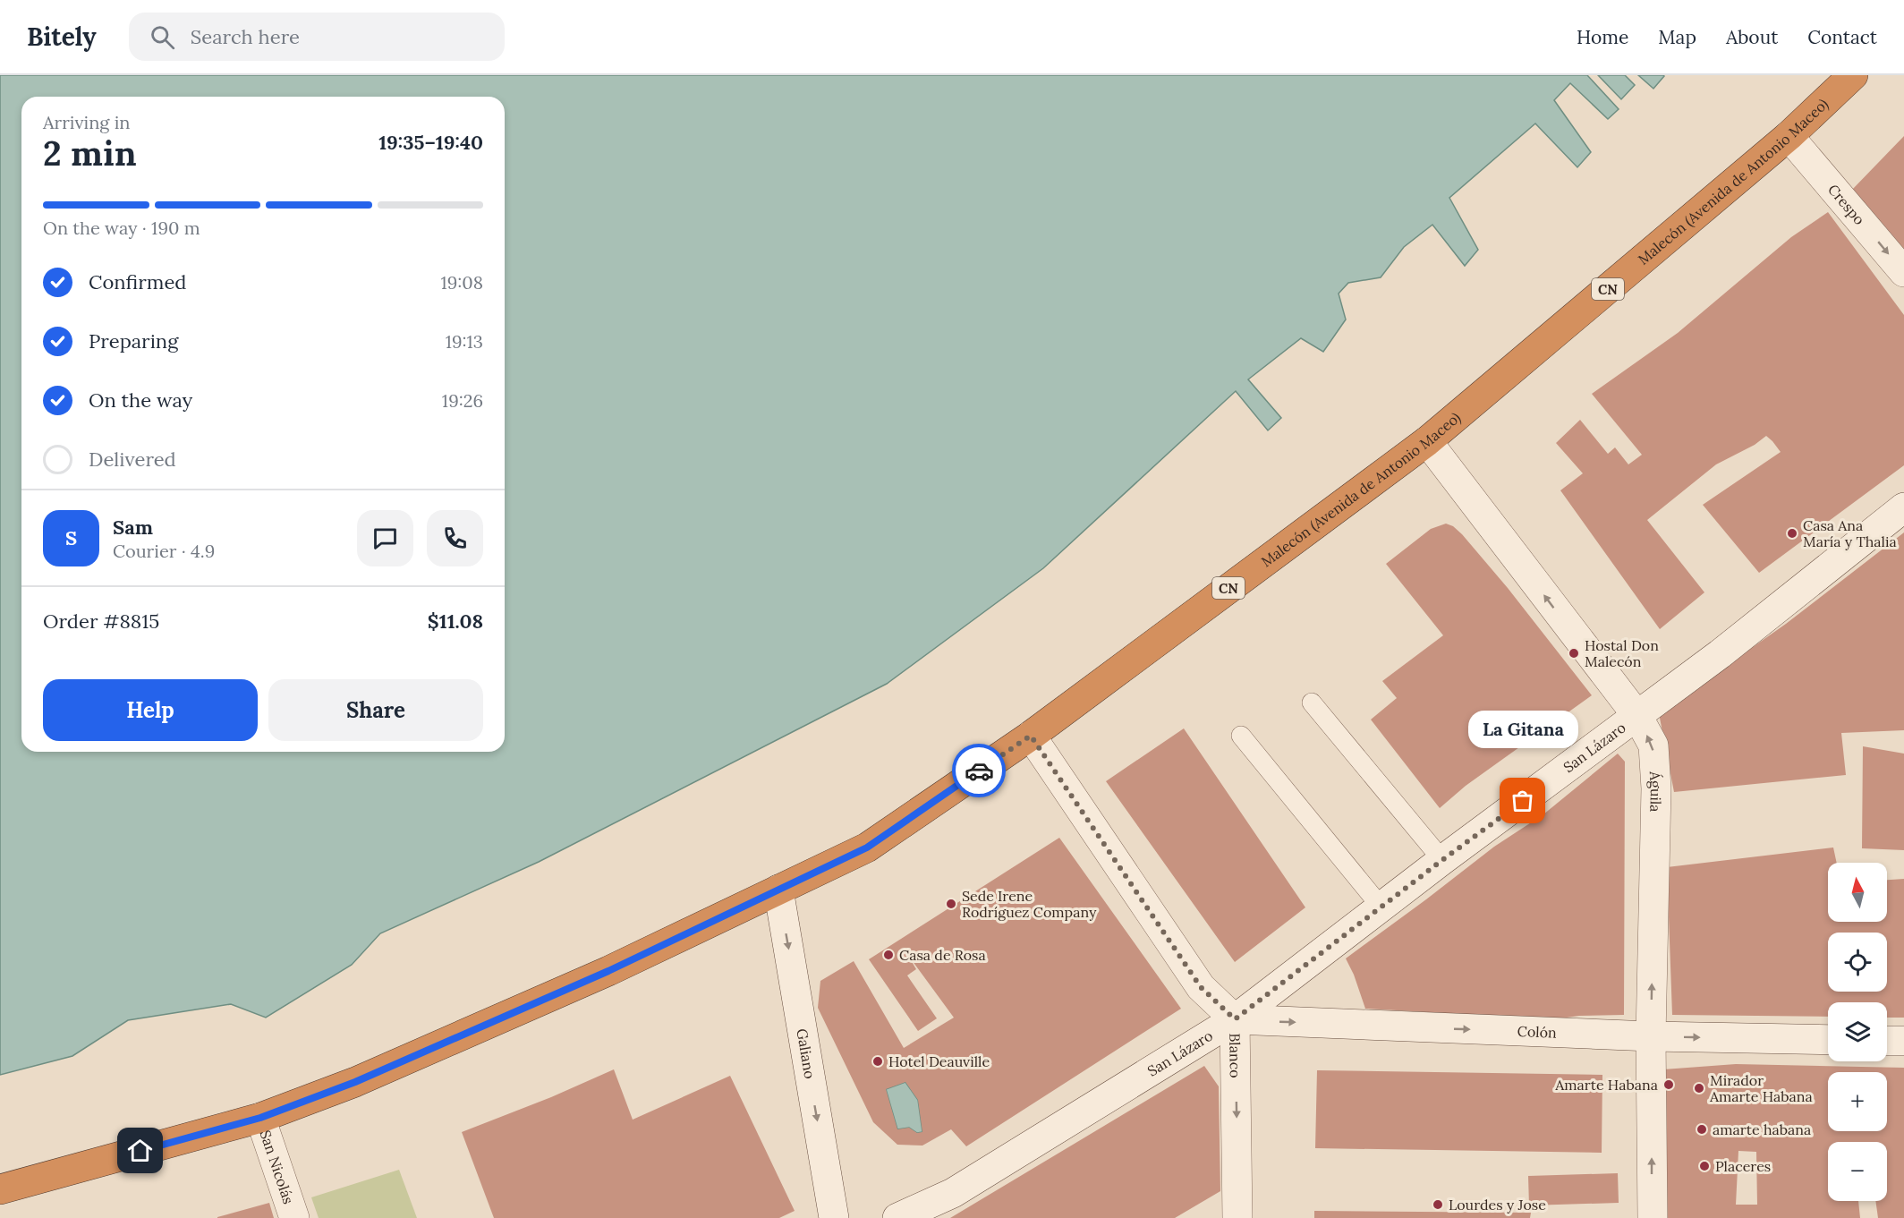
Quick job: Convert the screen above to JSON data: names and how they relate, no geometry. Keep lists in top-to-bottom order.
{
  "streets": {
    "highway": ["Malecón (Avenida de Antonio Maceo)", "CN"],
    "street": [
      "Crespo",
      "San Lázaro",
      "Águila",
      "Colón",
      "Galiano",
      "Blanco",
      "San Nicolás"
    ]
  },
  "crossings": [
    ["Malecón (Avenida de Antonio Maceo)", "Crespo"],
    ["Malecón (Avenida de Antonio Maceo)", "Águila"],
    ["Malecón (Avenida de Antonio Maceo)", "Galiano"],
    ["Malecón (Avenida de Antonio Maceo)", "Blanco"],
    ["Malecón (Avenida de Antonio Maceo)", "San Nicolás"],
    ["San Lázaro", "Águila"],
    ["San Lázaro", "Colón"],
    ["San Lázaro", "Blanco"],
    ["Águila", "Colón"],
    ["Colón", "Blanco"]
  ],
  "one_way": [
    "Crespo",
    "Águila",
    "Colón",
    "Galiano",
    "Blanco"
  ],
  "places": [
    "Casa Ana María y Thalia",
    "Hostal Don Malecón",
    "La Gitana",
    "Sede Irene Rodríguez Company",
    "Casa de Rosa",
    "Hotel Deauville",
    "Amarte Habana",
    "Mirador Amarte Habana",
    "amarte habana",
    "Placeres",
    "Lourdes y Jose"
  ],
  "north": "top",
  "page": {
    "header": "Bitely",
    "search": "Search here",
    "nav": [
      "Home",
      "Map",
      "About",
      "Contact"
    ],
    "heading": ["2 min", "Arriving in", "19:35–19:40"],
    "panel": [
      "Sam",
      "Courier · 4.9",
      "Order #8815",
      "$11.08"
    ],
    "bar": "On the way · 190 m",
    "list": [
      ["Confirmed", "19:08"],
      ["Preparing", "19:13"],
      ["On the way", "19:26"],
      "Delivered"
    ],
    "round": "S",
    "buttons": ["Help", "Share"],
    "bubble": "La Gitana",
    "map_buttons": ["+", "−"]
  }
}
